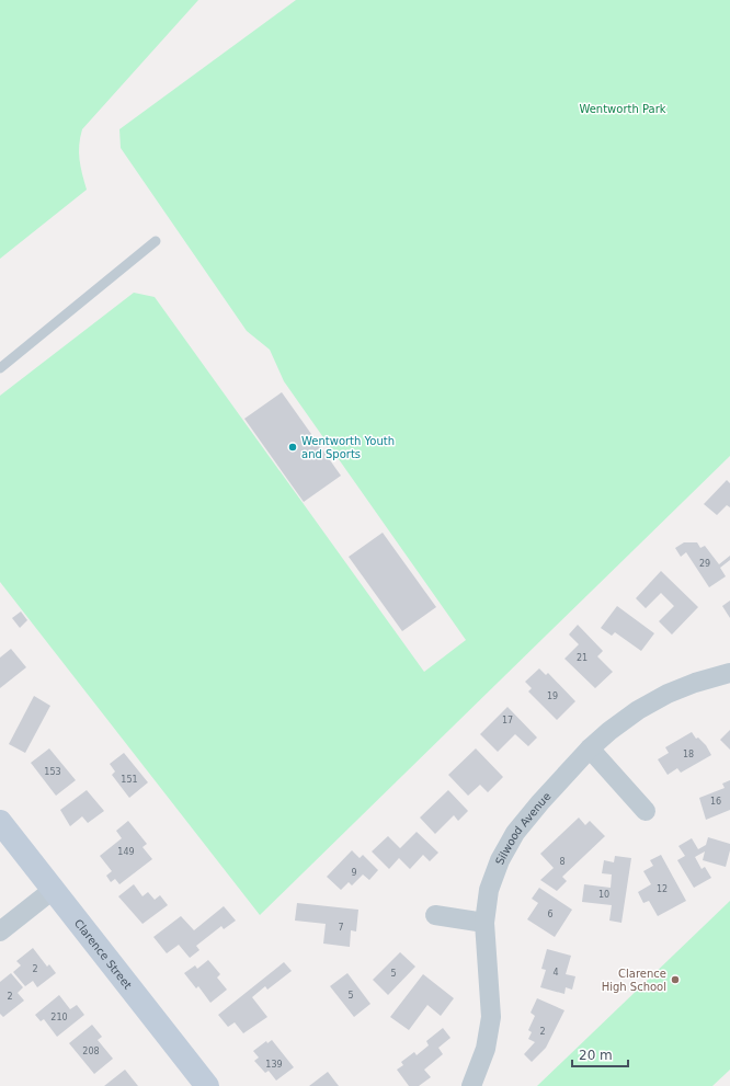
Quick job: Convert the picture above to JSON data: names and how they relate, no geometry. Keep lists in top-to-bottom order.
{
  "streets": {
    "main road": ["Clarence Street"],
    "street": ["Silwood Avenue"]
  },
  "parks": ["Wentworth Park"],
  "places": ["Wentworth Youth and Sports", "Clarence High School"],
  "house_numbers": [
    "29",
    "21",
    "19",
    "17",
    "18",
    "153",
    "151",
    "16",
    "149",
    "8",
    "9",
    "12",
    "10",
    "6",
    "7",
    "2",
    "4",
    "5",
    "5",
    "2",
    "210",
    "2",
    "208",
    "139"
  ],
  "scale_bar": "20 m"
}
